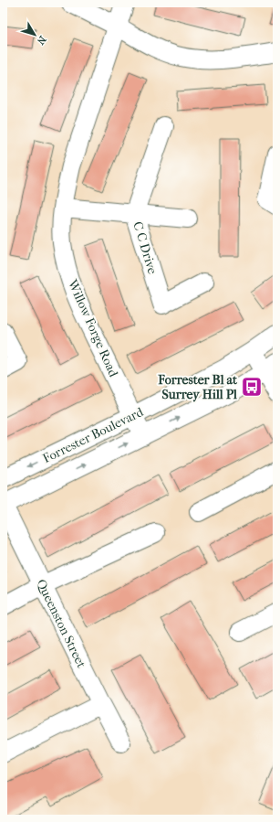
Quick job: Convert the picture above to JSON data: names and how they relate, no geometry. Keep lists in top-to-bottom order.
{
  "streets": {
    "street": [
      "C C Drive",
      "Willow Forge Road",
      "Forrester Boulevard",
      "Queenston Street"
    ]
  },
  "crossings": [
    ["Willow Forge Road", "Forrester Boulevard"],
    ["Forrester Boulevard", "Queenston Street"]
  ],
  "places": {
    "bus stop": ["Forrester Bl at Surrey Hill Pl"]
  },
  "north": "bottom right"
}
